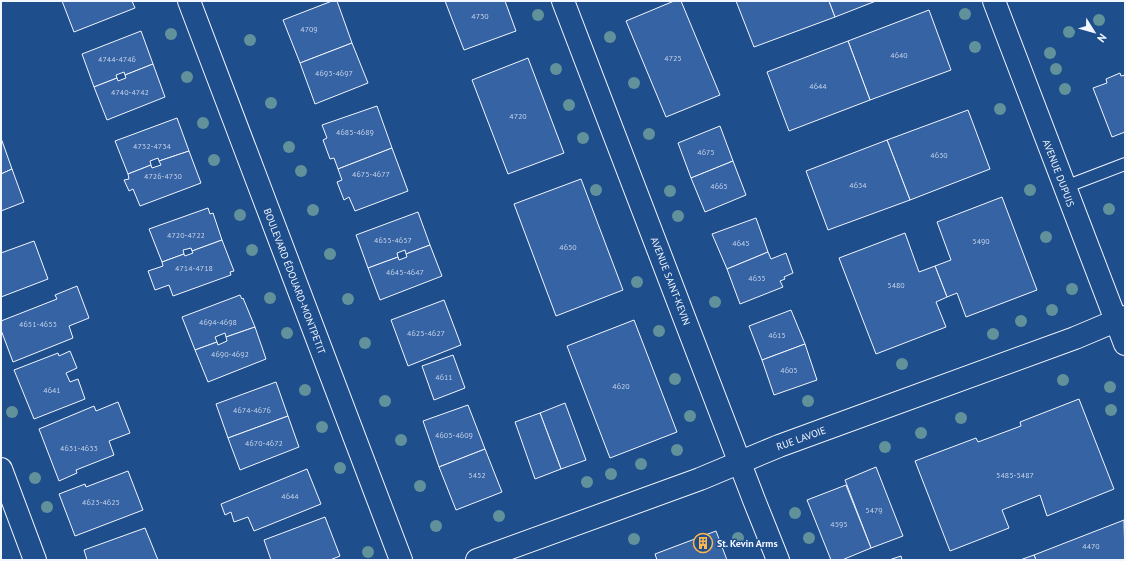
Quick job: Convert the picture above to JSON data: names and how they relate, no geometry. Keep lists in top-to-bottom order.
{
  "streets": {
    "street": [
      "AVENUE DUPUIS",
      "BOULEVARD ÉDOUARD-MONTPETIT",
      "AVENUE SAINT-KEVIN",
      "RUE LAVOIE"
    ]
  },
  "crossings": [
    ["AVENUE DUPUIS", "RUE LAVOIE"],
    ["AVENUE SAINT-KEVIN", "RUE LAVOIE"]
  ],
  "places": {
    "building": ["St. Kevin Arms"]
  },
  "house_numbers": [
    "4730",
    "4709",
    "4640",
    "4725",
    "4744-4746",
    "4693-4697",
    "4644",
    "4740-4742",
    "4720",
    "4685-4689",
    "4732-4734",
    "4675",
    "4630",
    "4675-4677",
    "4726-4730",
    "4634",
    "4665",
    "4720-4722",
    "4655-4657",
    "5490",
    "4645",
    "4650",
    "4714-4718",
    "4645-4647",
    "4635",
    "5480",
    "4694-4698",
    "4651-4653",
    "4625-4627",
    "4615",
    "4690-4692",
    "4605",
    "4611",
    "4620",
    "4641",
    "4674-4676",
    "4605-4609",
    "4670-4672",
    "4631-4633",
    "5452",
    "5485-5487",
    "4644",
    "4623-4625",
    "5479",
    "4595",
    "4470"
  ],
  "north": "bottom right"
}
